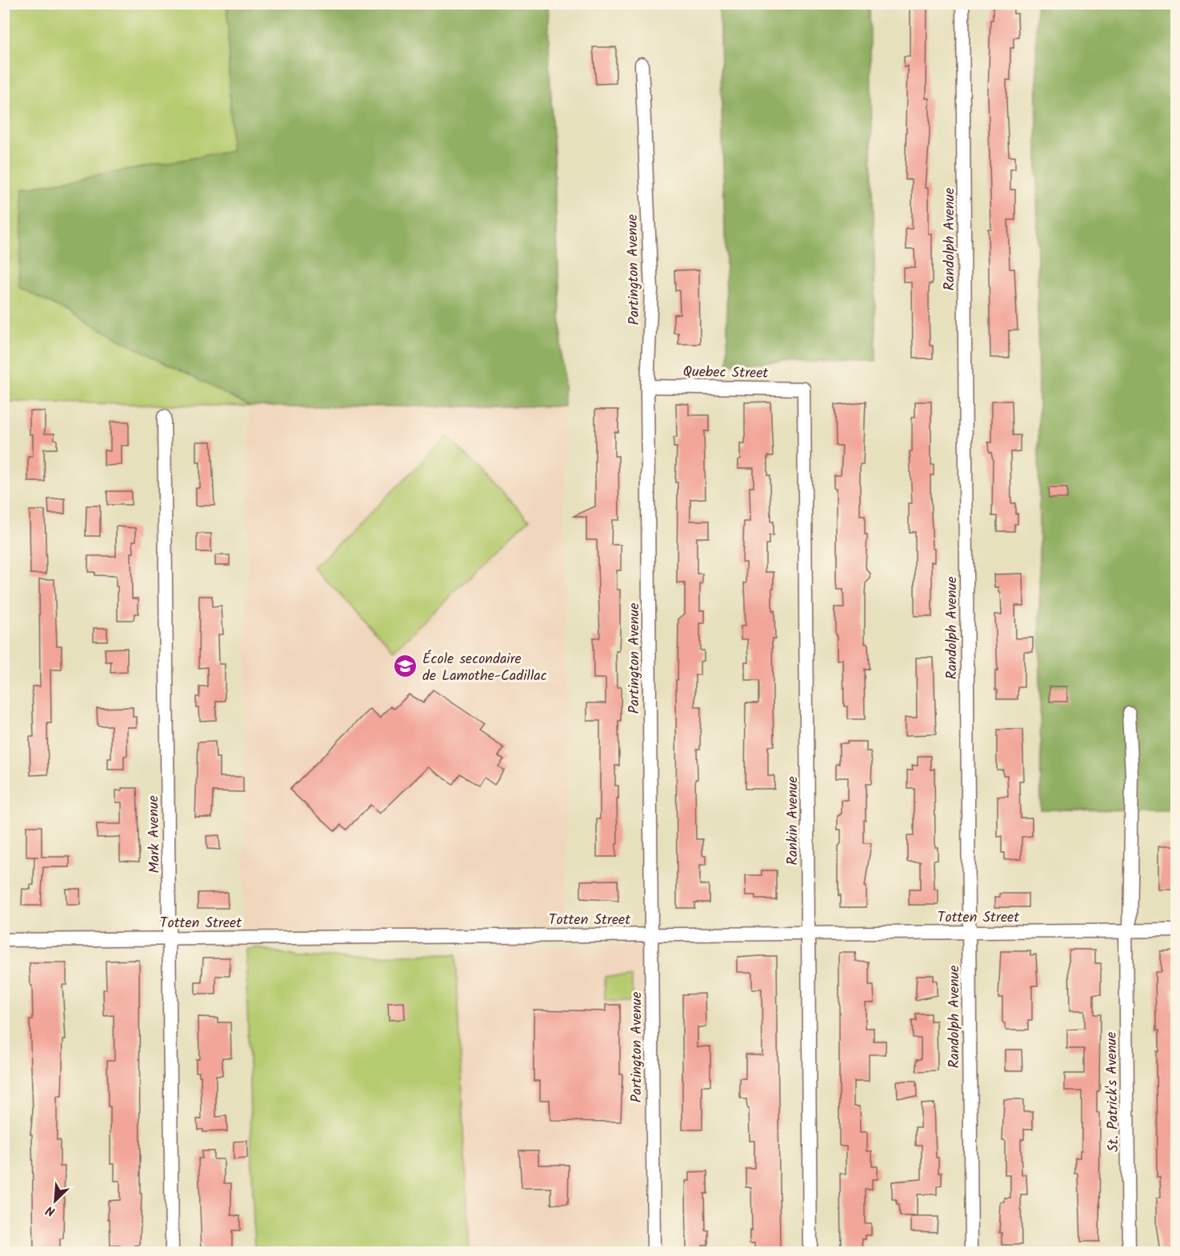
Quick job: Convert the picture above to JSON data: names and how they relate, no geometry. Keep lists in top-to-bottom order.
{
  "streets": {
    "street": [
      "Randolph Avenue",
      "Partington Avenue",
      "Quebec Street",
      "Rankin Avenue",
      "Mark Avenue",
      "Totten Street",
      "St. Patrick's Avenue"
    ]
  },
  "crossings": [
    ["Randolph Avenue", "Totten Street"],
    ["Partington Avenue", "Quebec Street"],
    ["Partington Avenue", "Totten Street"],
    ["Quebec Street", "Rankin Avenue"],
    ["Rankin Avenue", "Totten Street"],
    ["Mark Avenue", "Totten Street"],
    ["Totten Street", "St. Patrick's Avenue"]
  ],
  "places": {
    "school or university": ["École secondaire de Lamothe-Cadillac"]
  },
  "north": "bottom left"
}
